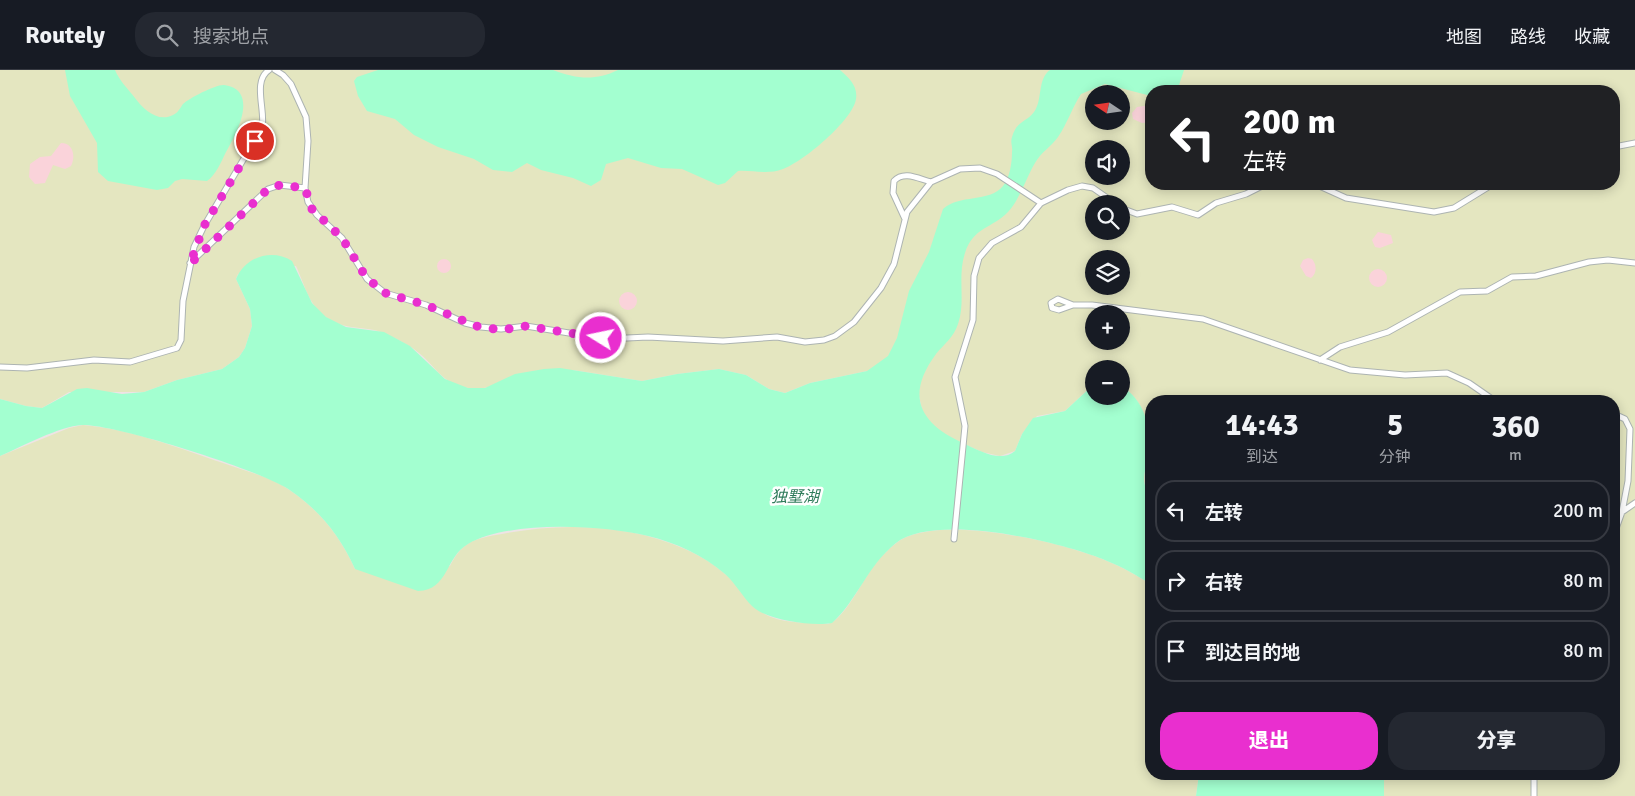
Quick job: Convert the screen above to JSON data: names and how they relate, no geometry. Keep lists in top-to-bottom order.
{
  "water": ["独墅湖"],
  "north": "left",
  "page": {
    "header": "Routely",
    "search": "搜索地点",
    "nav": ["地图", "路线", "收藏"],
    "map_buttons": ["+", "−"],
    "turn": ["200 m", "左转"],
    "eta": [
      "14:43",
      "到达",
      "5",
      "分钟",
      "360",
      "m"
    ],
    "list": [
      {
        "name": "左转",
        "value": "200 m"
      },
      {
        "name": "右转",
        "value": "80 m"
      },
      {
        "name": "到达目的地",
        "value": "80 m"
      }
    ],
    "buttons": ["退出", "分享"]
  }
}
